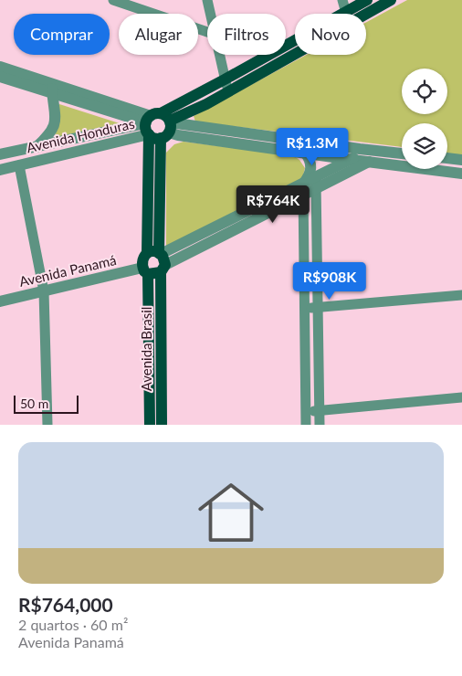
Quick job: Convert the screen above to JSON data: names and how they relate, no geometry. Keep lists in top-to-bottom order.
{
  "streets": {
    "main road": ["Avenida Brasil"],
    "street": ["Avenida Honduras", "Avenida Panamá"]
  },
  "crossings": [
    ["Avenida Honduras", "Avenida Brasil"],
    ["Avenida Panamá", "Avenida Brasil"]
  ],
  "scale_bar": "50 m",
  "page": {
    "chip": [
      "Comprar",
      "Alugar",
      "Filtros",
      "Novo"
    ],
    "price": ["R$1.3M", "R$764K", "R$908K"],
    "scale": "50 m",
    "list": [
      {
        "name": "R$764,000",
        "note": "2 quartos · 60 m² · Avenida Panamá"
      }
    ]
  }
}
